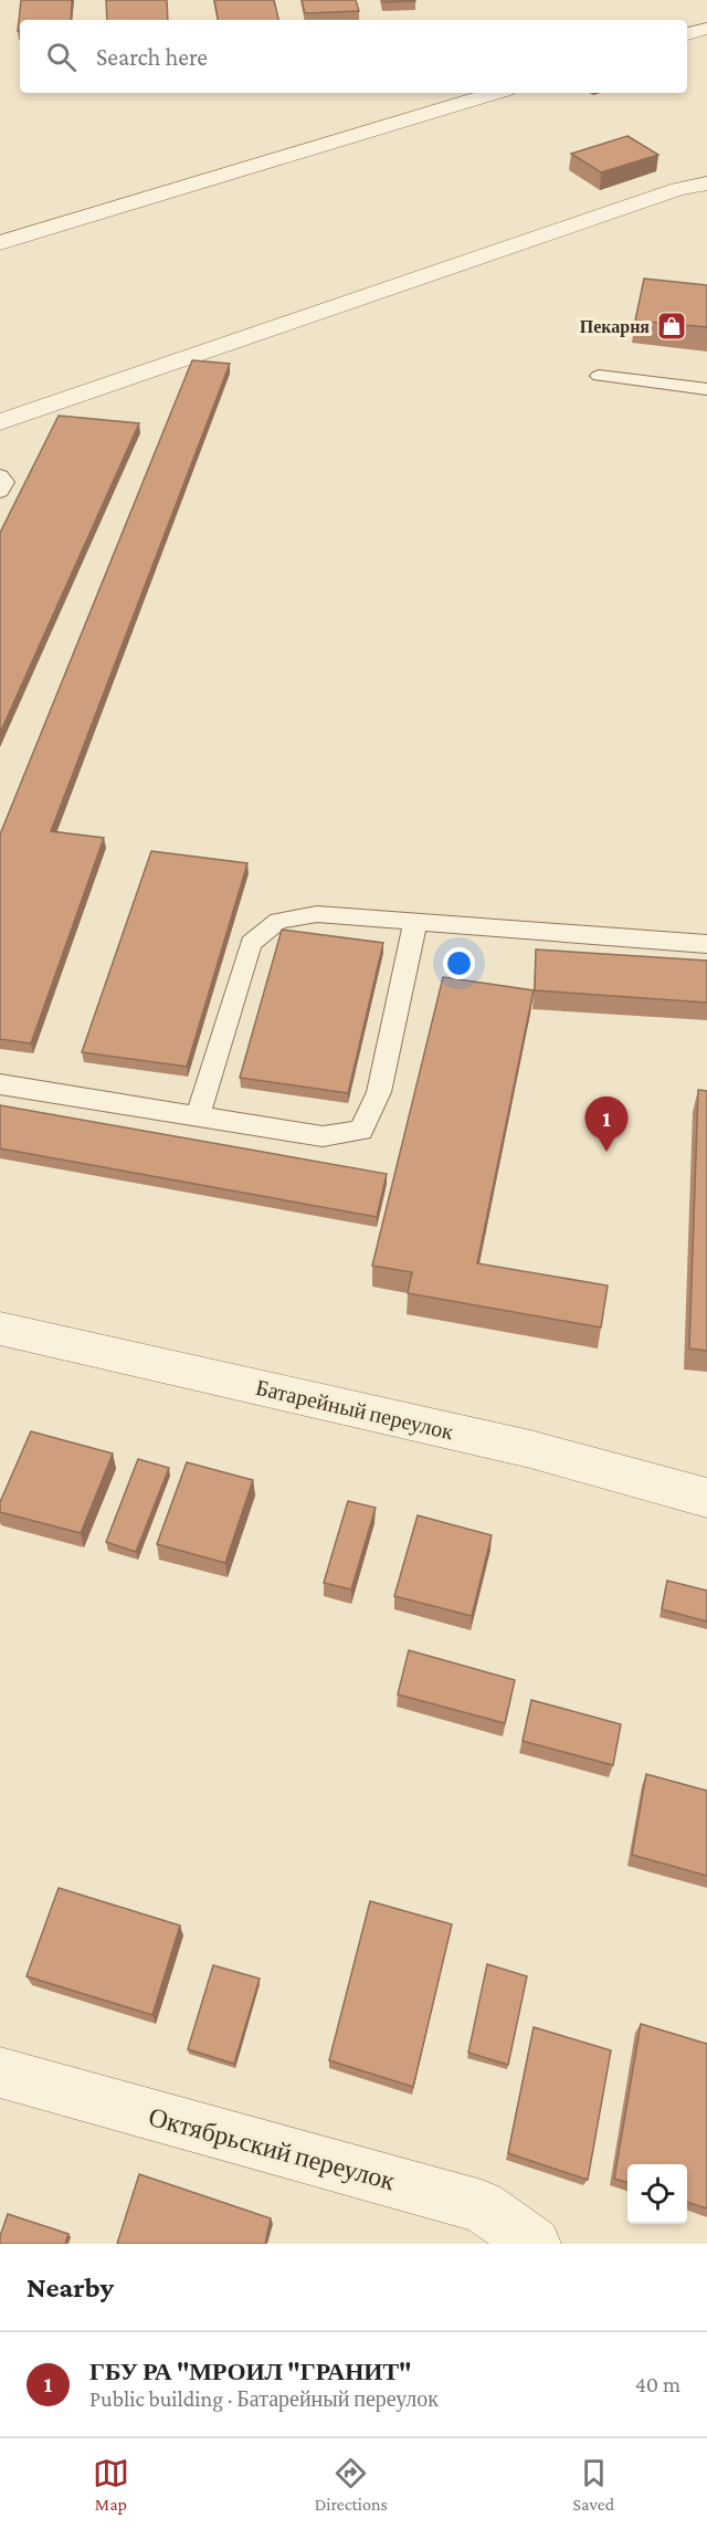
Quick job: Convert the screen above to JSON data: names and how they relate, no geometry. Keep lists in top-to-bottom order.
{
  "streets": {
    "street": ["Батарейный переулок", "Октябрьский переулок"]
  },
  "places": {
    "shop": ["Пекарня"]
  },
  "page": {
    "search": "Search here",
    "pins": "1",
    "heading": "Nearby",
    "list": [
      {
        "mark": "1",
        "name": "ГБУ РА \"МРОИЛ \"ГРАНИТ\"",
        "note": "Public building · Батарейный переулок",
        "value": "40 m"
      }
    ],
    "nav": ["Map", "Directions", "Saved"]
  }
}
